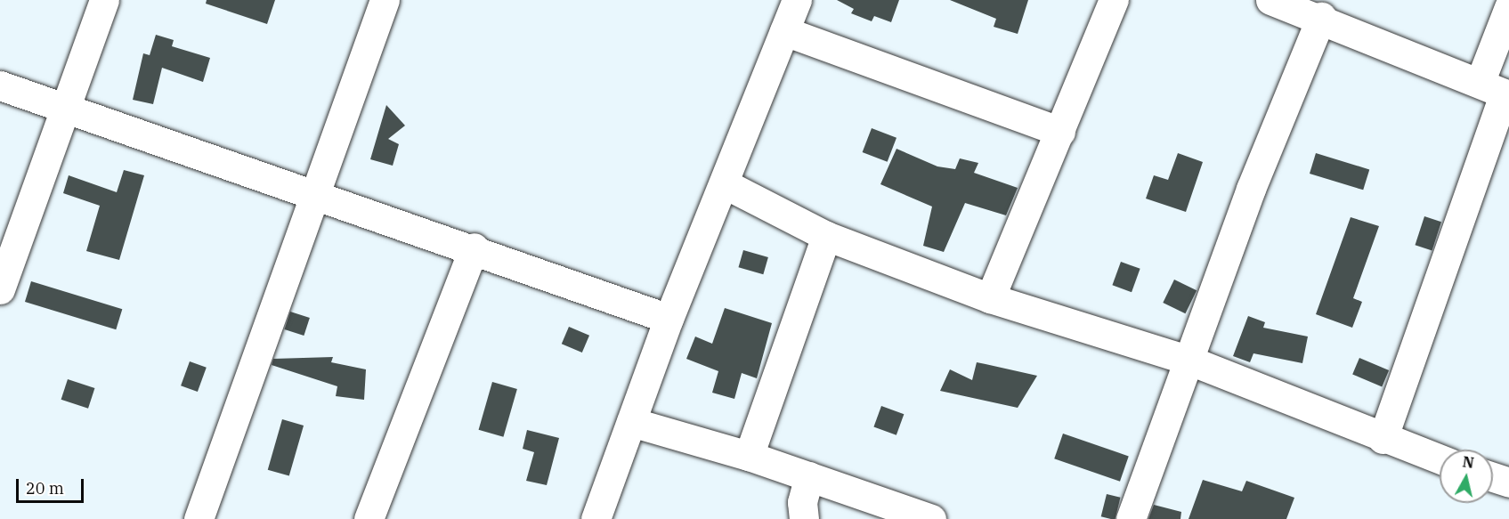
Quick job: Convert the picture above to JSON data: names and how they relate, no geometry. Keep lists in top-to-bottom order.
{
  "scale_bar": "20 m",
  "north": "top"
}
